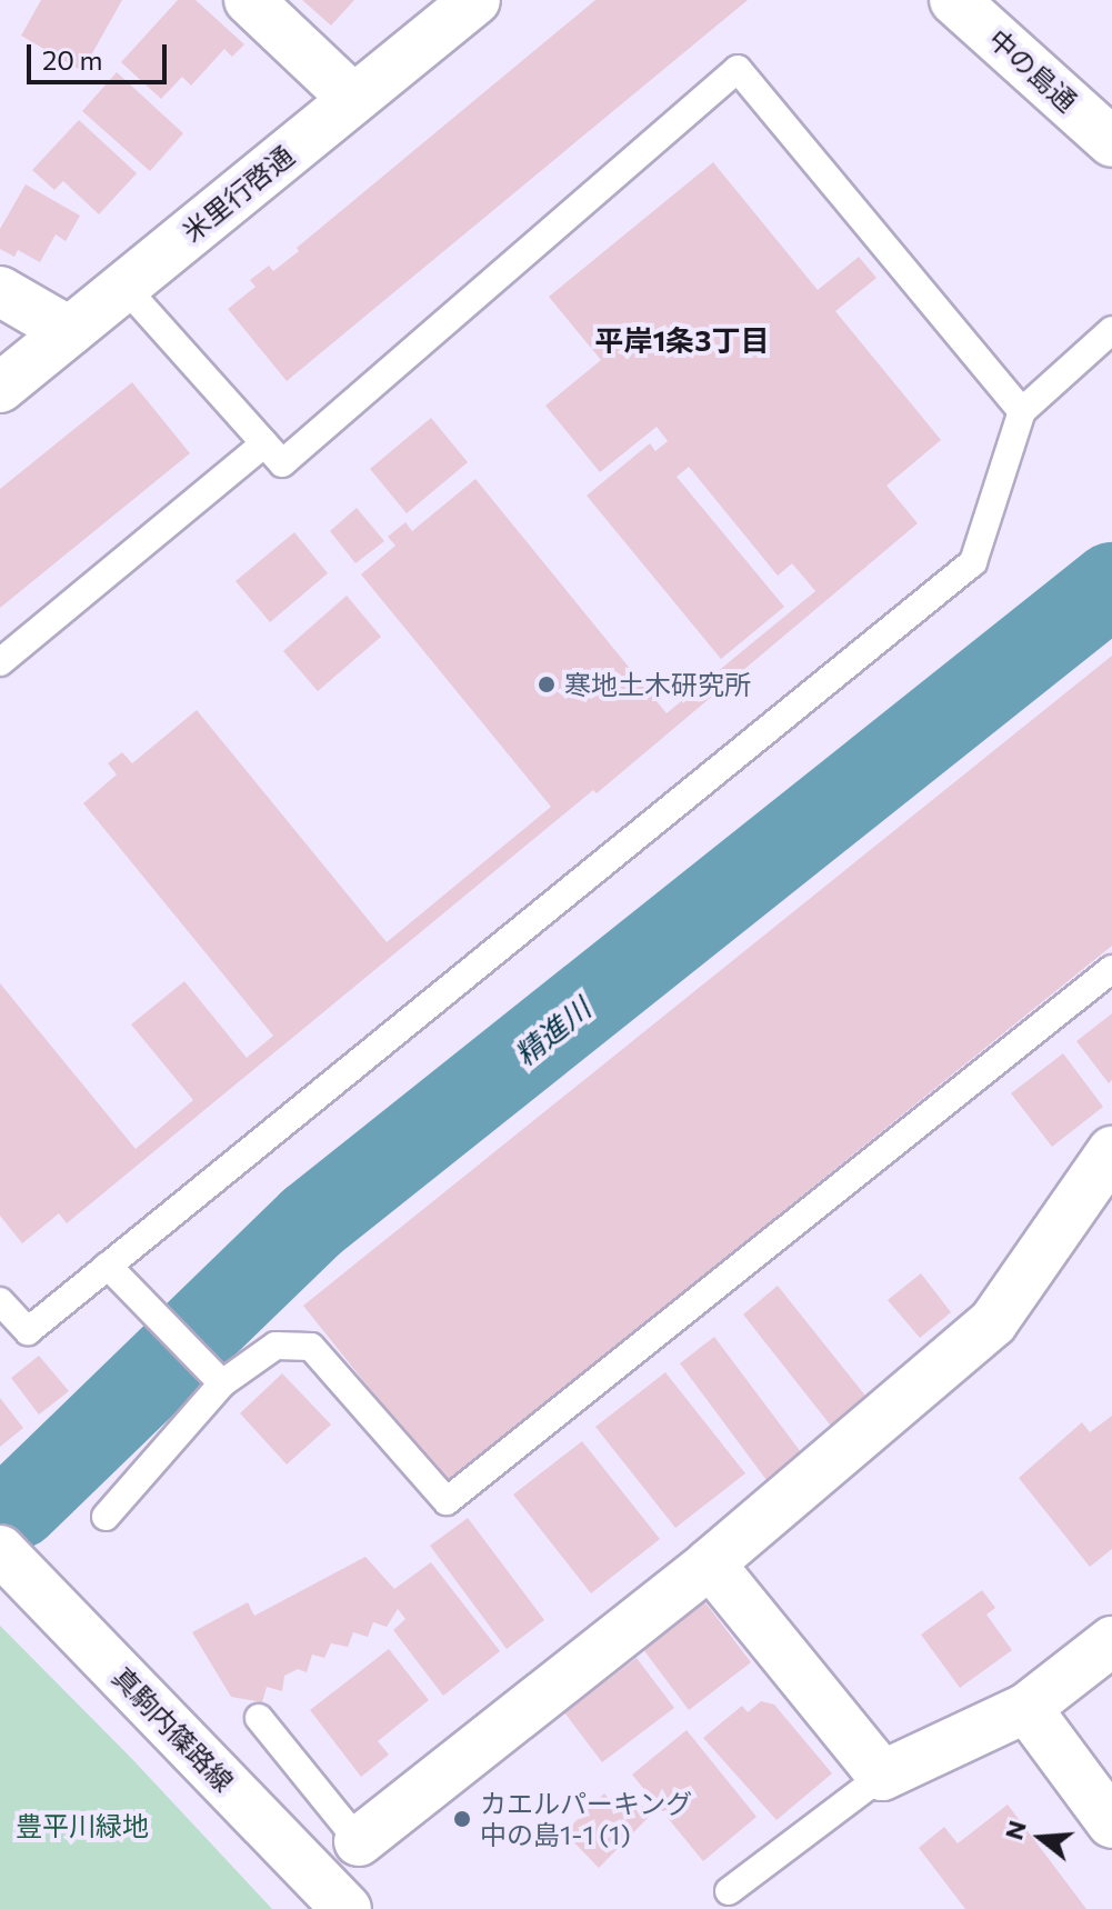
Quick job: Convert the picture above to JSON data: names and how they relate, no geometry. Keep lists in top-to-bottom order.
{
  "streets": {
    "street": ["中の島通", "米里行啓通", "真駒内篠路線"]
  },
  "districts": ["平岸1条3丁目"],
  "water": ["精進川"],
  "parks": ["豊平川緑地"],
  "places": ["寒地土木研究所", "カエルパーキング 中の島1-1 (1)"],
  "scale_bar": "20 m",
  "north": "left"
}
